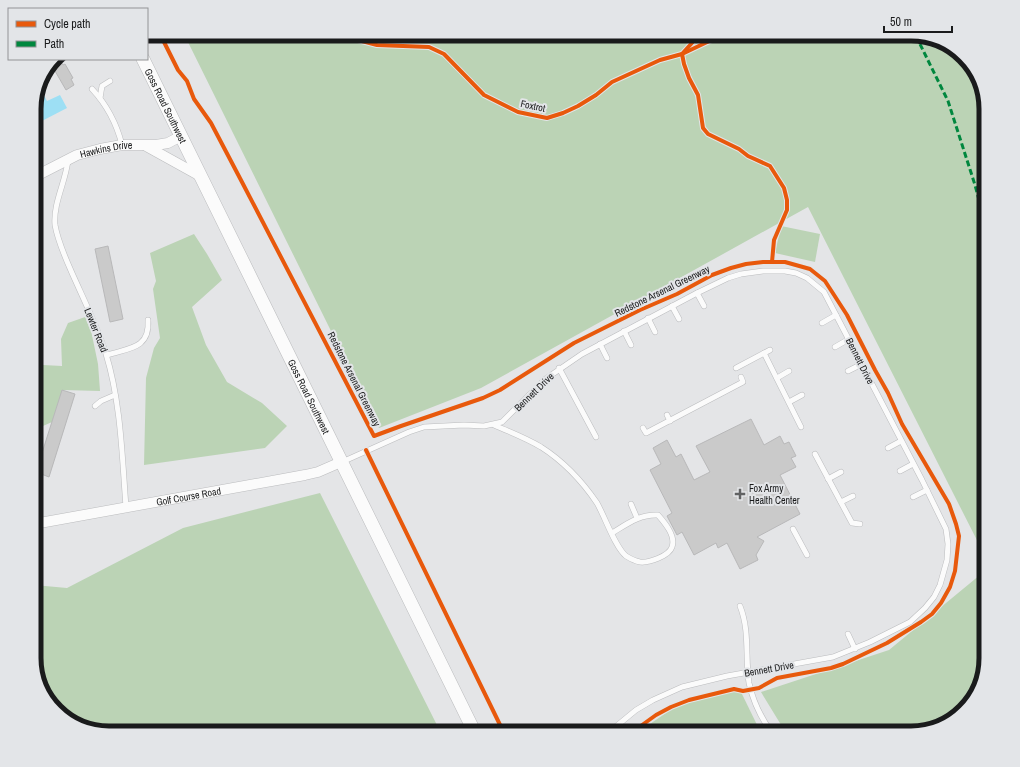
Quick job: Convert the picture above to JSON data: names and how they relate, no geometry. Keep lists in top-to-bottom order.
{
  "streets": {
    "street": ["Goss Road Southwest", "Hawkins Drive", "Golf Course Road"],
    "lane": ["Lewter Road", "Bennett Drive"],
    "cycle path": ["Foxtrot", "Redstone Arsenal Greenway"]
  },
  "crossings": [
    ["Goss Road Southwest", "Hawkins Drive"],
    ["Goss Road Southwest", "Bennett Drive"],
    ["Goss Road Southwest", "Golf Course Road"],
    ["Hawkins Drive", "Lewter Road"],
    ["Lewter Road", "Golf Course Road"],
    ["Bennett Drive", "Golf Course Road"]
  ],
  "places": {
    "health": ["Fox Army Health Center"]
  },
  "legend": ["Cycle path", "Path"],
  "scale_bar": "50 m"
}
